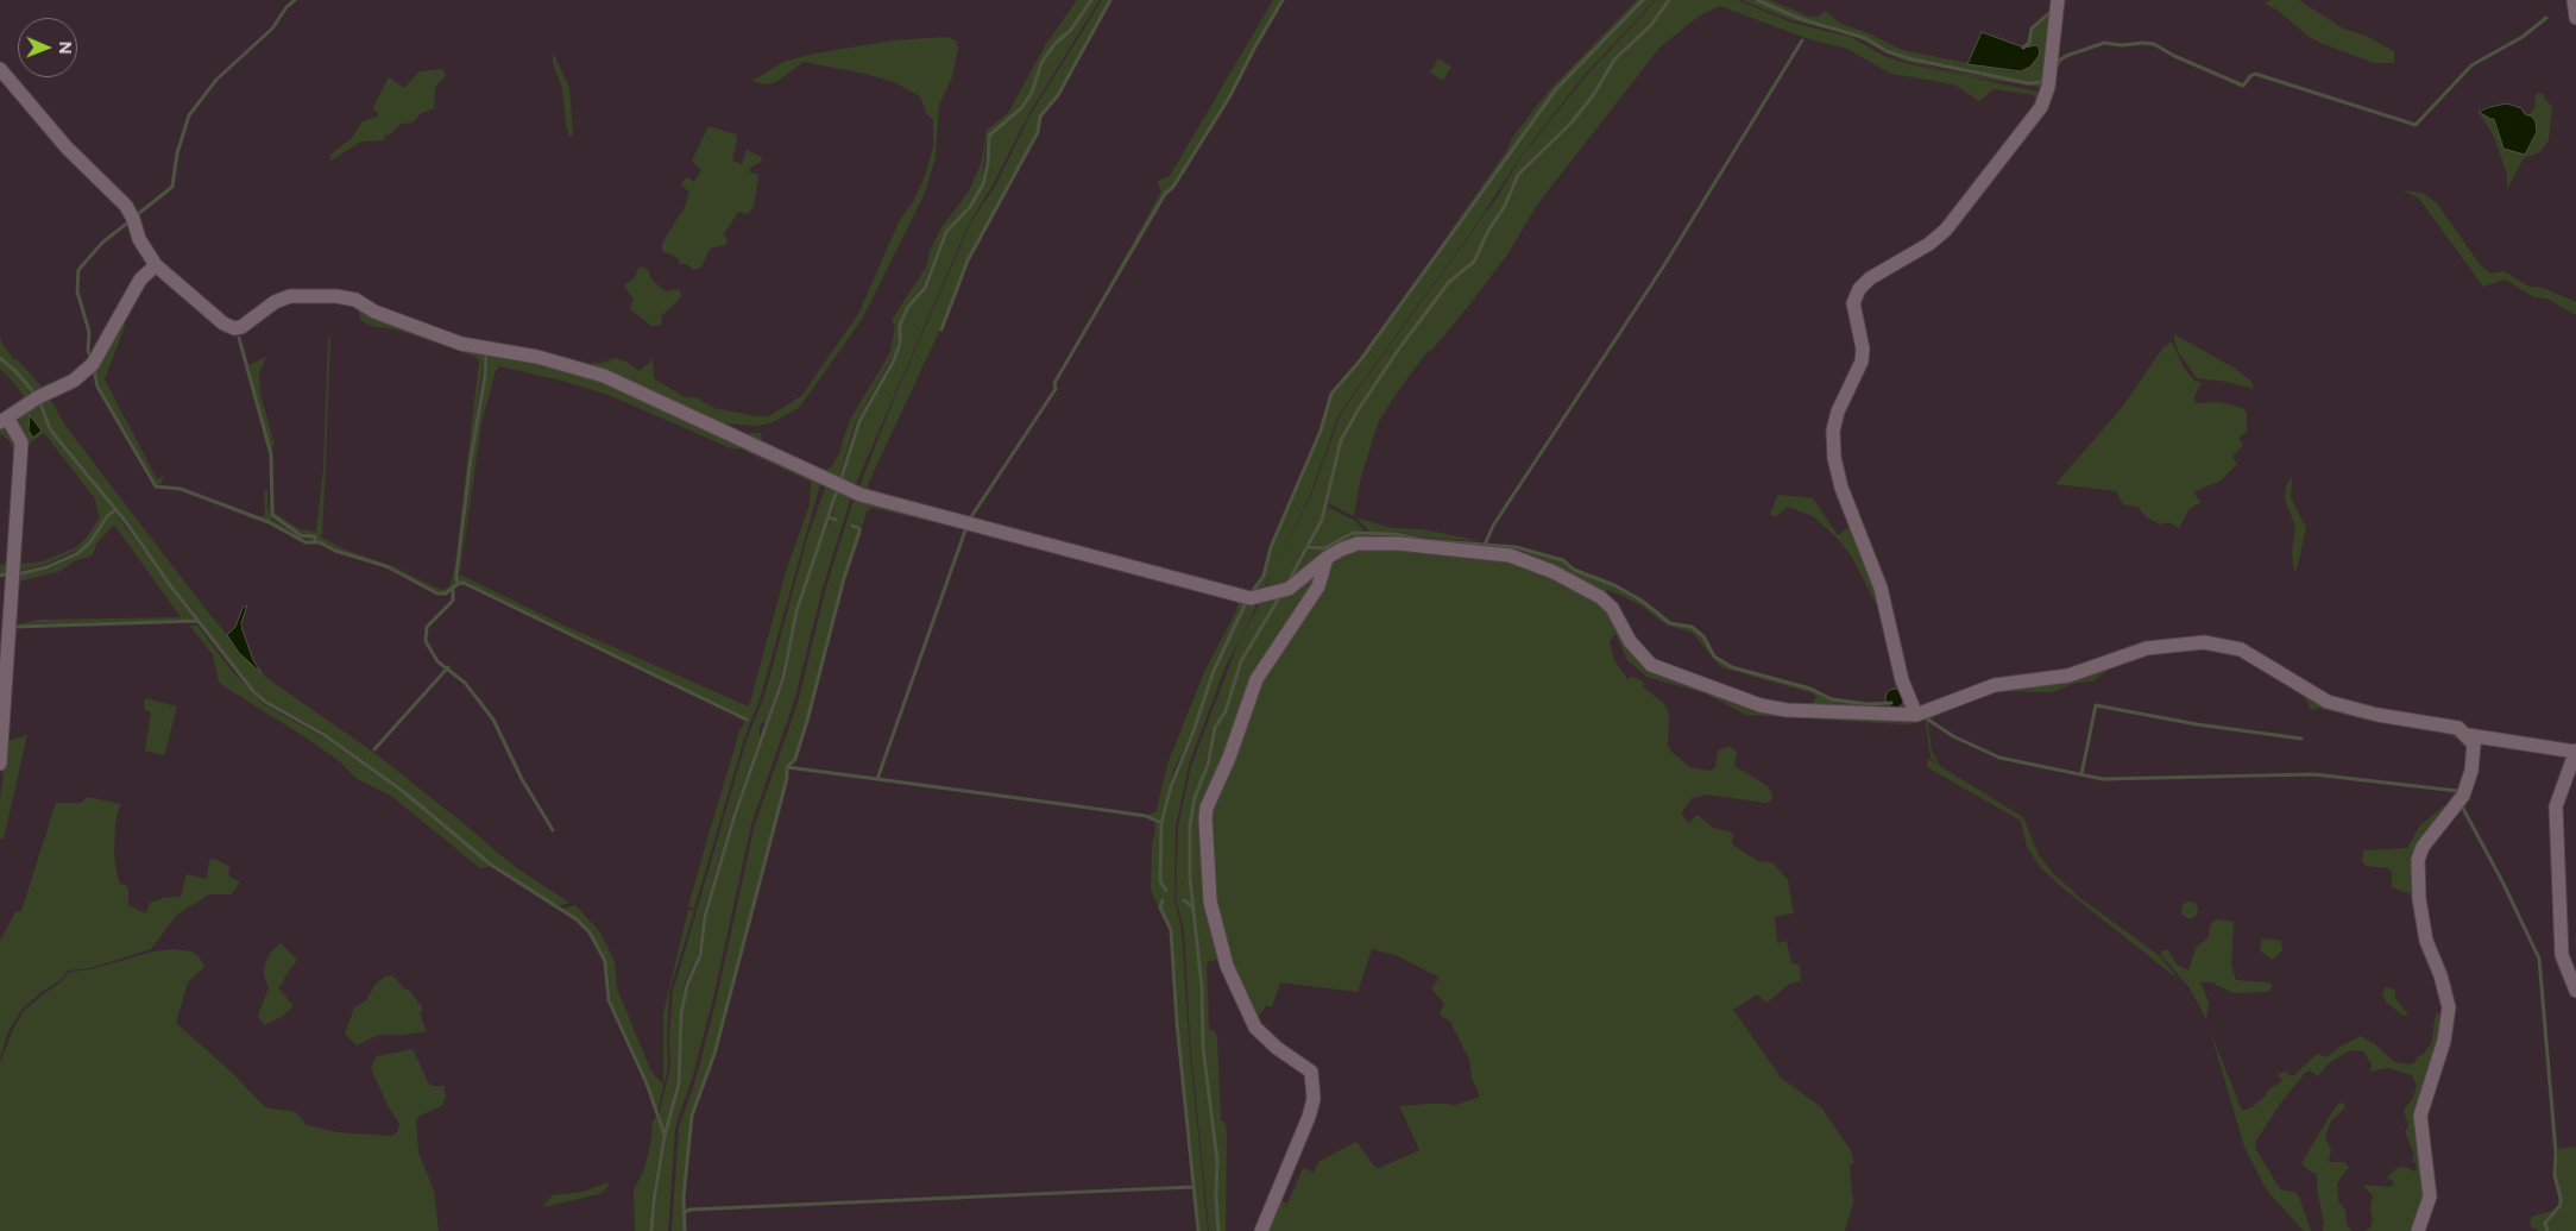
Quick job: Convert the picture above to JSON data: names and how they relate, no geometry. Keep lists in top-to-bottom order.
{
  "north": "right"
}
